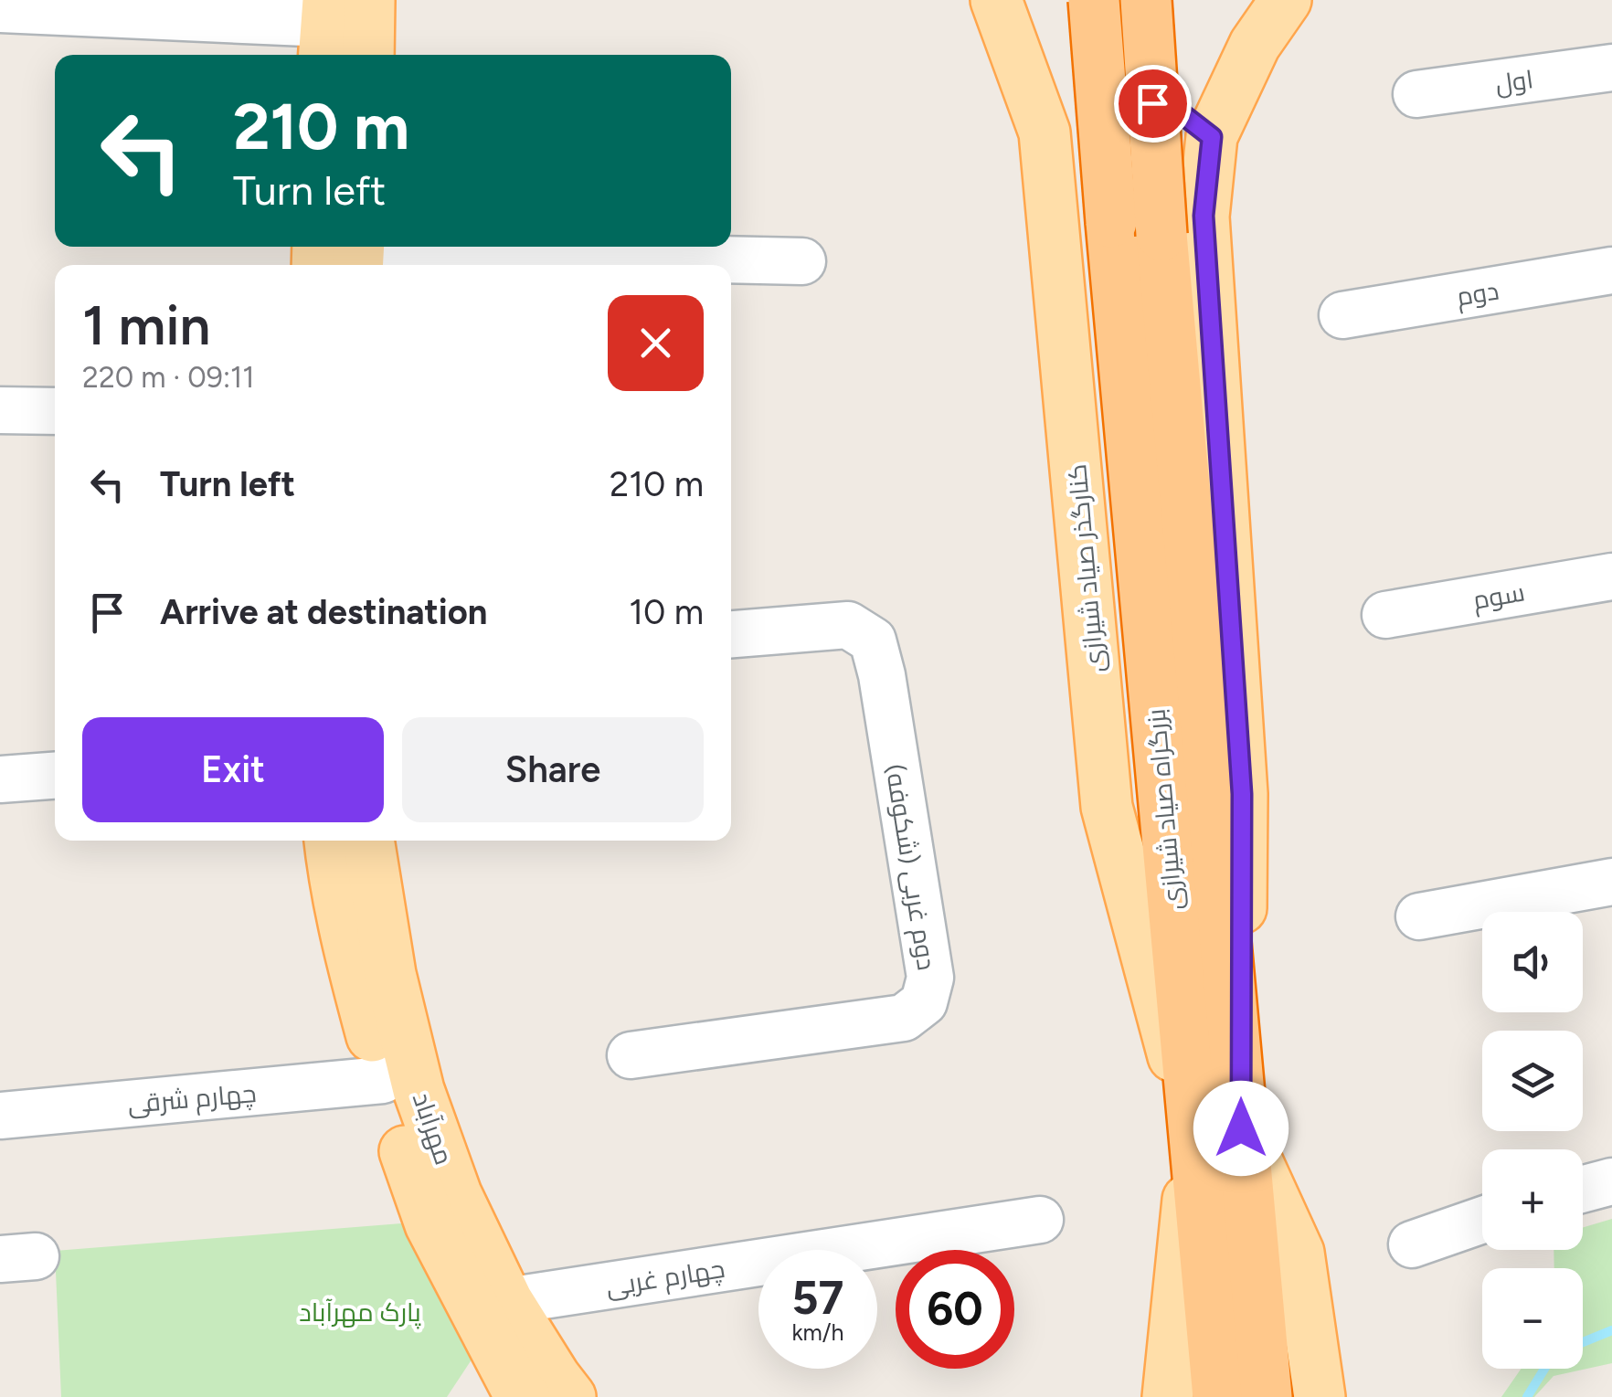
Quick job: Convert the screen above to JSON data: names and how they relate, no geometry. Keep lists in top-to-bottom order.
{
  "streets": {
    "highway": ["بزرگراه صیاد شیرازی"],
    "main road": ["کنارگذر صیاد شیرازی", "مهرآباد"],
    "street": [
      "اول",
      "دوم",
      "سوم",
      "دوم غربی (شکوفه)",
      "چهارم شرقی",
      "چهارم غربی"
    ]
  },
  "crossings": [
    ["کنارگذر صیاد شیرازی", "بزرگراه صیاد شیرازی"],
    ["چهارم شرقی", "مهرآباد"],
    ["مهرآباد", "چهارم غربی"]
  ],
  "parks": ["پارک مهرآباد"],
  "page": {
    "turn": ["210 m", "Turn left"],
    "heading": ["1 min", "220 m · 09:11"],
    "list": [
      {
        "name": "Turn left",
        "value": "210 m"
      },
      {
        "name": "Arrive at destination",
        "value": "10 m"
      }
    ],
    "buttons": ["Exit", "Share"],
    "map_buttons": ["+", "−"],
    "speed": "57 km/h",
    "limit": "60"
  }
}
